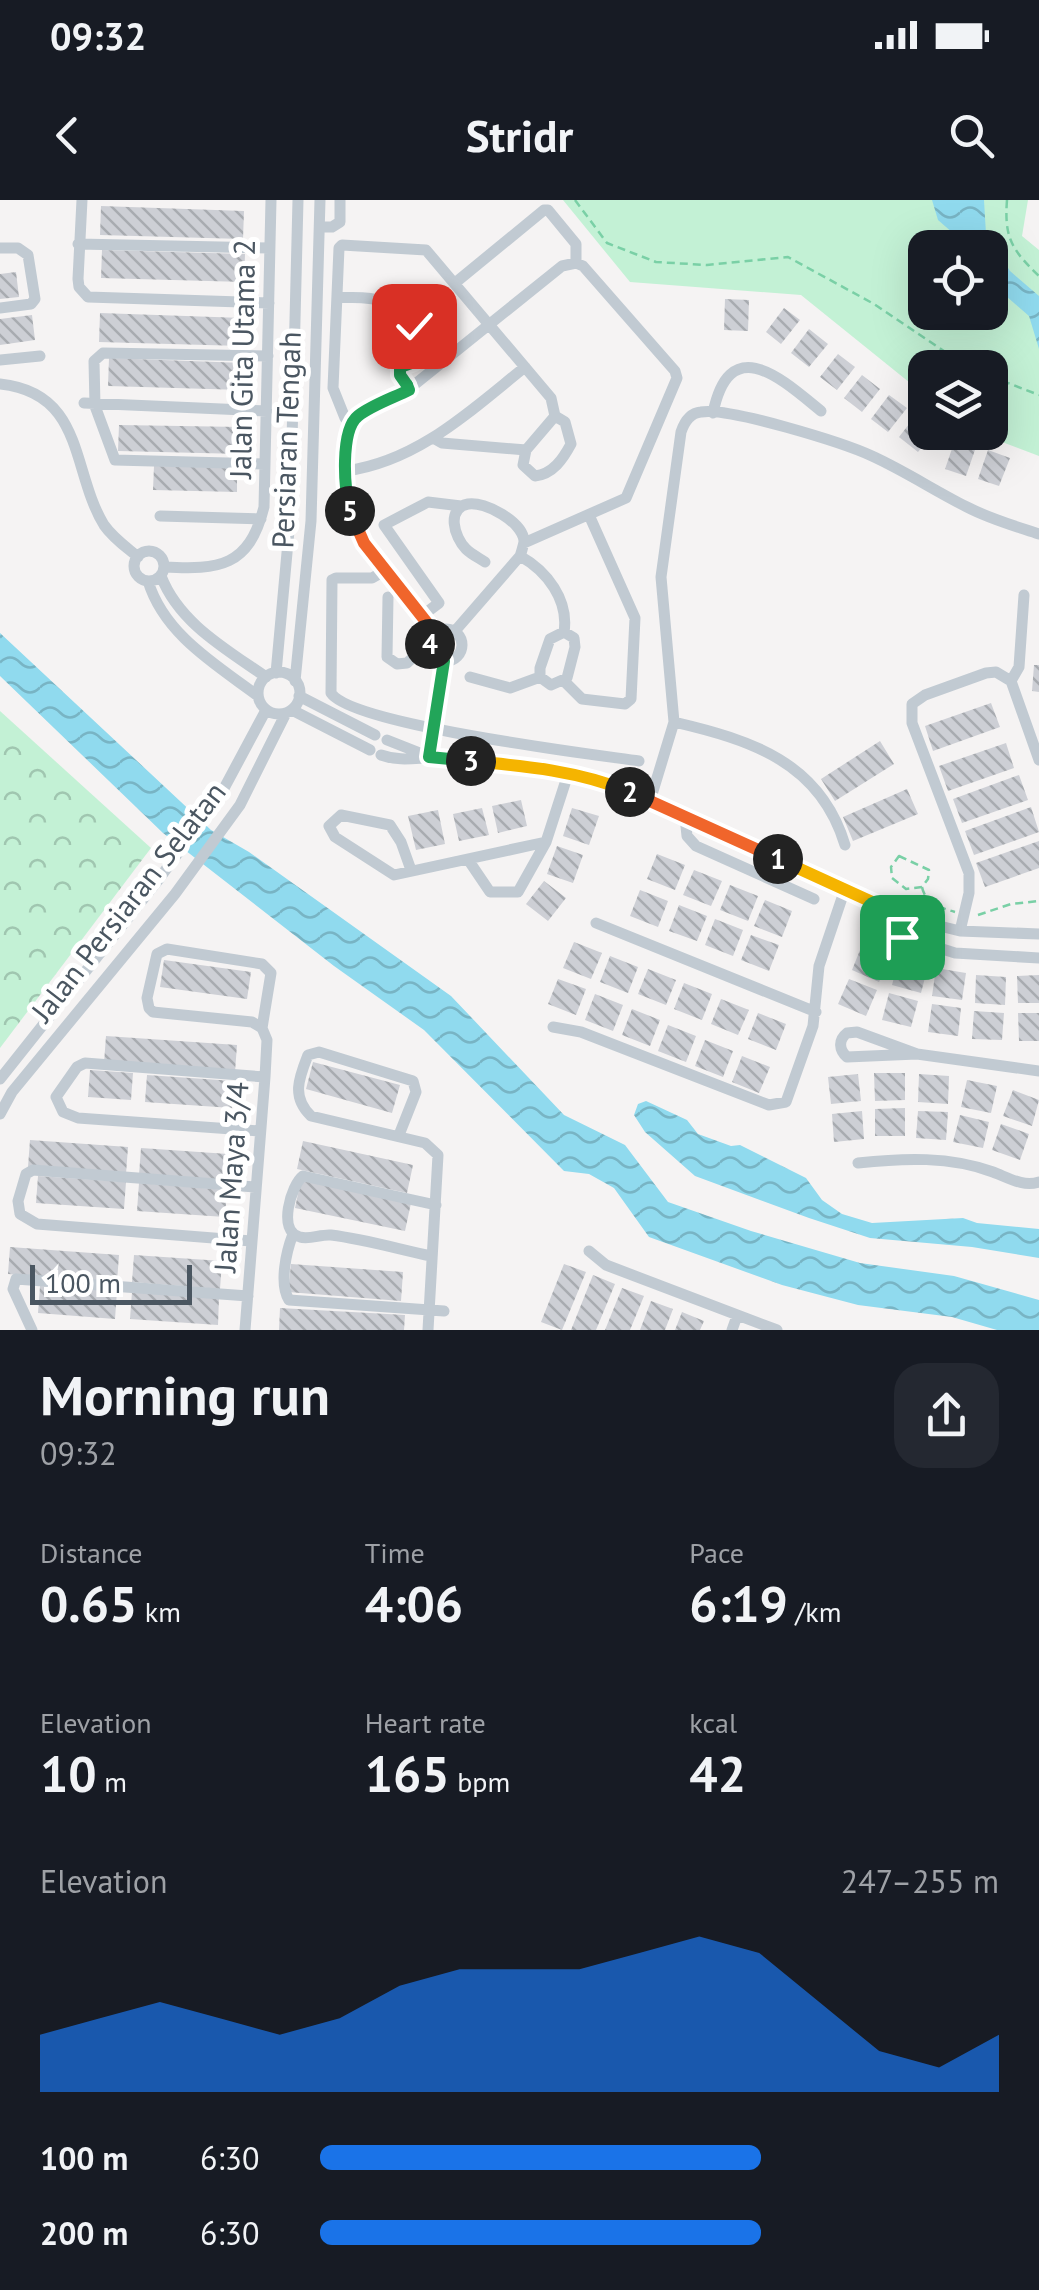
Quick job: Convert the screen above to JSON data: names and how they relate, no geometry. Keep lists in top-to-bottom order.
{
  "streets": {
    "street": [
      "Jalan Gita Utama 2",
      "Persiaran Tengah",
      "Jalan Persiaran Selatan",
      "Jalan Maya 3/4"
    ]
  },
  "crossings": [
    ["Persiaran Tengah", "Jalan Persiaran Selatan"]
  ],
  "scale_bar": "100 m",
  "page": {
    "status": "09:32",
    "header": "Stridr",
    "pins": [
      "5",
      "4",
      "3",
      "2",
      "1"
    ],
    "scale": "100 m",
    "heading": ["Morning run", "09:32"],
    "stats": [
      ["Distance", "0.65 km"],
      ["Time", "4:06"],
      ["Pace", "6:19 /km"],
      ["Elevation", "10 m"],
      ["Heart rate", "165 bpm"],
      ["kcal", "42"]
    ],
    "chart": ["Elevation", "247–255 m"],
    "list": [
      {
        "name": "100 m",
        "note": "6:30"
      },
      {
        "name": "200 m",
        "note": "6:30"
      }
    ]
  }
}
